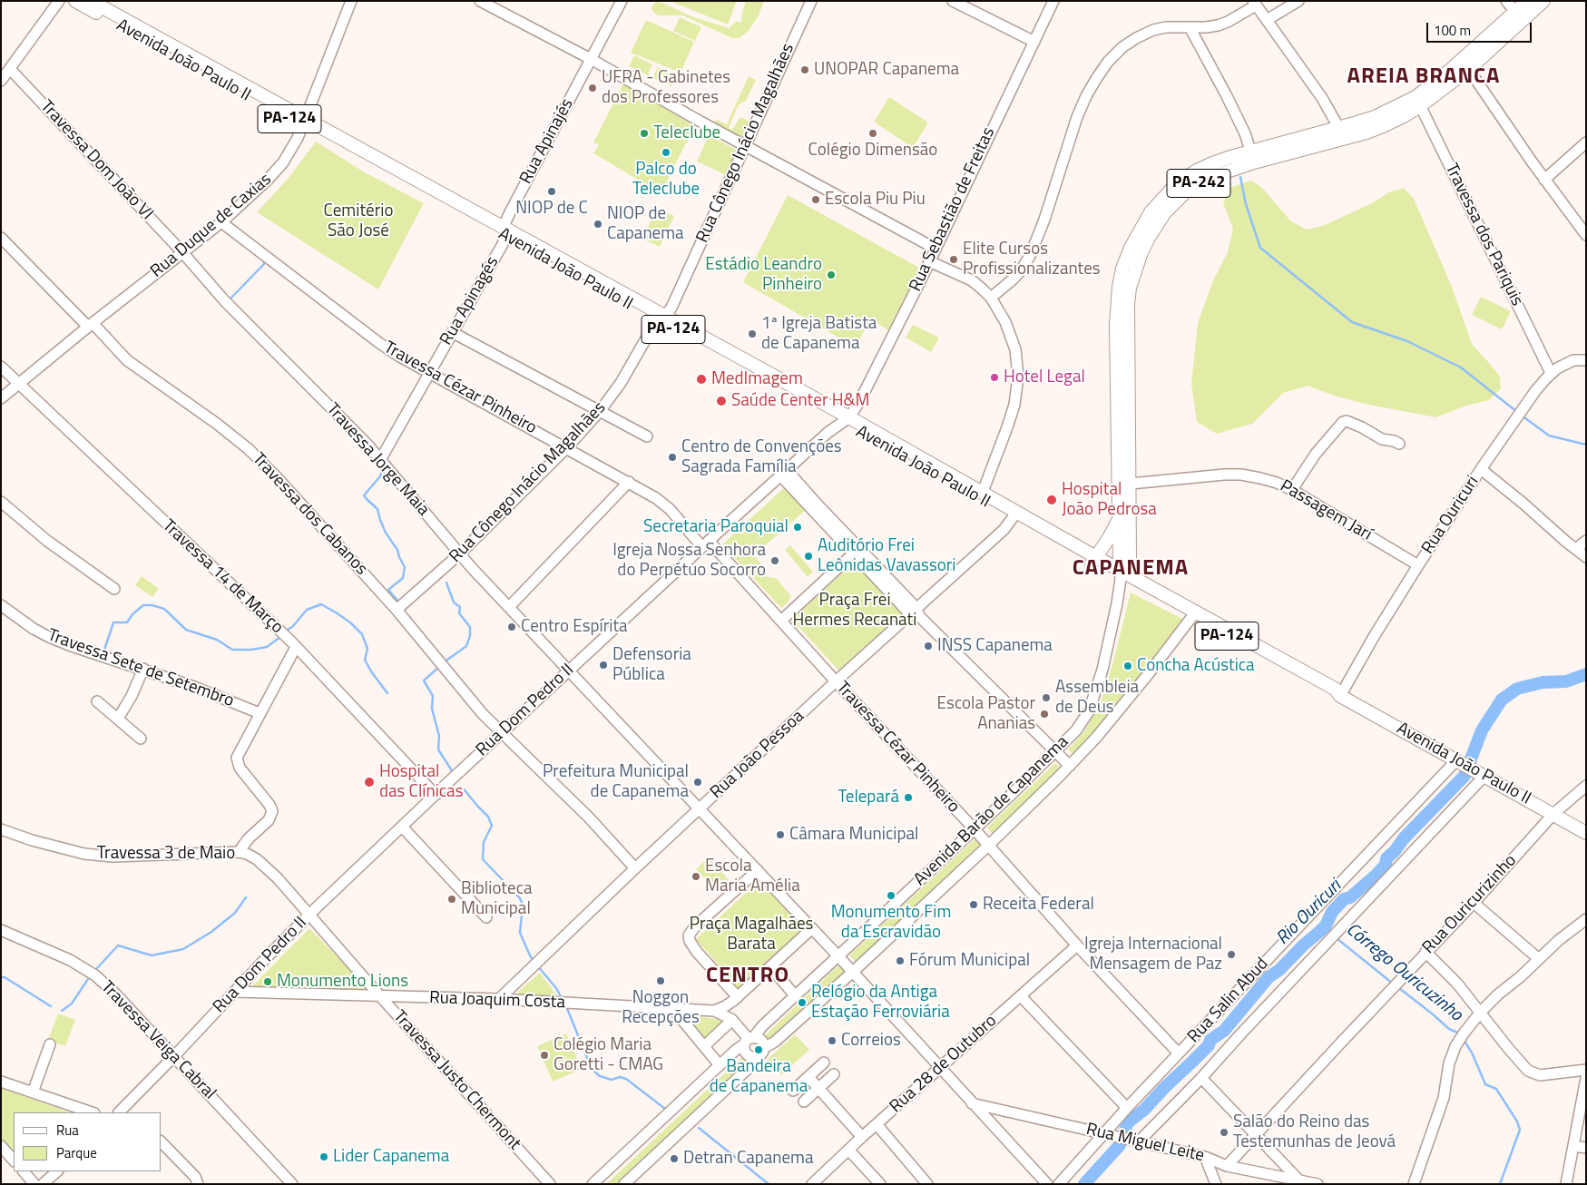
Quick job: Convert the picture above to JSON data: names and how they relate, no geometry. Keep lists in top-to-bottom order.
{
  "streets": {
    "main road": [
      "Avenida João Paulo II",
      "PA-124",
      "PA-242",
      "Avenida Barão de Capanema"
    ],
    "street": [
      "Rua Apinajés",
      "Rua Cônego Inácio Magalhães",
      "Travessa Dom João VI",
      "Rua Sebastião de Freitas",
      "Rua Duque de Caxias",
      "Travessa dos Pariquis",
      "Rua Apinagés",
      "Travessa Cézar Pinheiro",
      "Travessa Jorge Maia",
      "Passagem Jarí",
      "Travessa dos Cabanos",
      "Rua Ouricuri",
      "Travessa 14 de Março",
      "Travessa Sete de Setembro",
      "Rua Dom Pedro II",
      "Rua João Pessoa",
      "Travessa 3 de Maio",
      "Rua Ouricurizinho",
      "Rua Joaquim Costa",
      "Rua Salin Abud",
      "Travessa Veiga Cabral",
      "Rua 28 de Outubro",
      "Travessa Justo Chermont",
      "Rua Miguel Leite"
    ]
  },
  "crossings": [
    ["Avenida João Paulo II", "Rua Apinajés"],
    ["Avenida João Paulo II", "Rua Cônego Inácio Magalhães"],
    ["Avenida João Paulo II", "Rua Sebastião de Freitas"],
    ["Avenida João Paulo II", "Rua Duque de Caxias"],
    ["Avenida João Paulo II", "Rua Apinagés"],
    ["Avenida João Paulo II", "Rua Ouricuri"],
    ["Avenida João Paulo II", "Rua Dom Pedro II"],
    ["Avenida João Paulo II", "Rua João Pessoa"],
    ["Avenida João Paulo II", "Avenida Barão de Capanema"],
    ["Avenida João Paulo II", "Rua Ouricurizinho"],
    ["Avenida João Paulo II", "Rua Salin Abud"],
    ["Rua Apinajés", "Rua Apinagés"],
    ["Rua Cônego Inácio Magalhães", "Travessa Cézar Pinheiro"],
    ["Rua Cônego Inácio Magalhães", "Travessa Jorge Maia"],
    ["Rua Cônego Inácio Magalhães", "Travessa dos Cabanos"],
    ["Travessa Dom João VI", "Rua Duque de Caxias"],
    ["Travessa Dom João VI", "Travessa Jorge Maia"],
    ["Rua Sebastião de Freitas", "Rua Dom Pedro II"],
    ["Rua Duque de Caxias", "Travessa Cézar Pinheiro"],
    ["Rua Duque de Caxias", "Travessa Jorge Maia"],
    ["Rua Duque de Caxias", "Travessa dos Cabanos"],
    ["Rua Duque de Caxias", "Travessa 14 de Março"],
    ["Travessa dos Pariquis", "Rua Ouricuri"],
    ["Travessa dos Pariquis", "Avenida Barão de Capanema"],
    ["Rua Apinagés", "Travessa Cézar Pinheiro"],
    ["Rua Apinagés", "Travessa Jorge Maia"],
    ["Travessa Cézar Pinheiro", "Rua Dom Pedro II"],
    ["Travessa Cézar Pinheiro", "Rua João Pessoa"],
    ["Travessa Cézar Pinheiro", "Avenida Barão de Capanema"],
    ["Travessa Cézar Pinheiro", "Rua Salin Abud"],
    ["Travessa Cézar Pinheiro", "Rua 28 de Outubro"],
    ["Travessa Jorge Maia", "Rua Dom Pedro II"],
    ["Travessa Jorge Maia", "Rua João Pessoa"],
    ["Travessa Jorge Maia", "Avenida Barão de Capanema"],
    ["Travessa Jorge Maia", "Rua 28 de Outubro"],
    ["Travessa Jorge Maia", "Rua Miguel Leite"],
    ["Passagem Jarí", "Rua Ouricuri"],
    ["Passagem Jarí", "Avenida Barão de Capanema"],
    ["Travessa dos Cabanos", "Rua Dom Pedro II"],
    ["Travessa dos Cabanos", "Rua João Pessoa"],
    ["Travessa 14 de Março", "Rua Dom Pedro II"],
    ["Rua Dom Pedro II", "Travessa 3 de Maio"],
    ["Rua Dom Pedro II", "Rua Joaquim Costa"],
    ["Rua Dom Pedro II", "Travessa Veiga Cabral"],
    ["Rua Dom Pedro II", "Travessa Justo Chermont"],
    ["Rua João Pessoa", "Rua Joaquim Costa"],
    ["Avenida Barão de Capanema", "Rua Joaquim Costa"],
    ["Travessa 3 de Maio", "Travessa Justo Chermont"],
    ["Rua Ouricurizinho", "Rua Miguel Leite"],
    ["Rua Joaquim Costa", "Travessa Justo Chermont"],
    ["Rua Salin Abud", "Rua Miguel Leite"]
  ],
  "districts": ["AREIA BRANCA", "CAPANEMA", "CENTRO"],
  "water": ["Rio Ouricuri", "Córrego Ouricuzinho"],
  "parks": ["Cemitério São José", "Praça Frei Hermes Recanati", "Praça Magalhães Barata"],
  "places": [
    "UNOPAR Capanema",
    "UFRA - Gabinetes dos Professores",
    "Teleclube",
    "Colégio Dimensão",
    "Palco do Teleclube",
    "NIOP de C",
    "Escola Piu Piu",
    "NIOP de Capanema",
    "Elite Cursos Profissionalizantes",
    "Estádio Leandro Pinheiro",
    "1ª Igreja Batista de Capanema",
    "Hotel Legal",
    "MedImagem",
    "Saúde Center H&M",
    "Centro de Convenções Sagrada Família",
    "Hospital João Pedrosa",
    "Secretaria Paroquial",
    "Auditório Frei Leônidas Vavassori",
    "Igreja Nossa Senhora do Perpétuo Socorro",
    "Centro Espírita",
    "INSS Capanema",
    "Defensoria Pública",
    "Concha Acústica",
    "Assembleia de Deus",
    "Escola Pastor Ananias",
    "Hospital das Clínicas",
    "Prefeitura Municipal de Capanema",
    "Telepará",
    "Câmara Municipal",
    "Escola Maria Amélia",
    "Monumento Fim da Escravidão",
    "Biblioteca Municipal",
    "Receita Federal",
    "Igreja Internacional Mensagem de Paz",
    "Fórum Municipal",
    "Noggon Recepções",
    "Monumento Lions",
    "Relógio da Antiga Estação Ferroviária",
    "Correios",
    "Bandeira de Capanema",
    "Colégio Maria Goretti - CMAG",
    "Salão do Reino das Testemunhas de Jeová",
    "Lider Capanema",
    "Detran Capanema"
  ],
  "legend": ["Rua", "Parque"],
  "scale_bar": "100 m"
}
